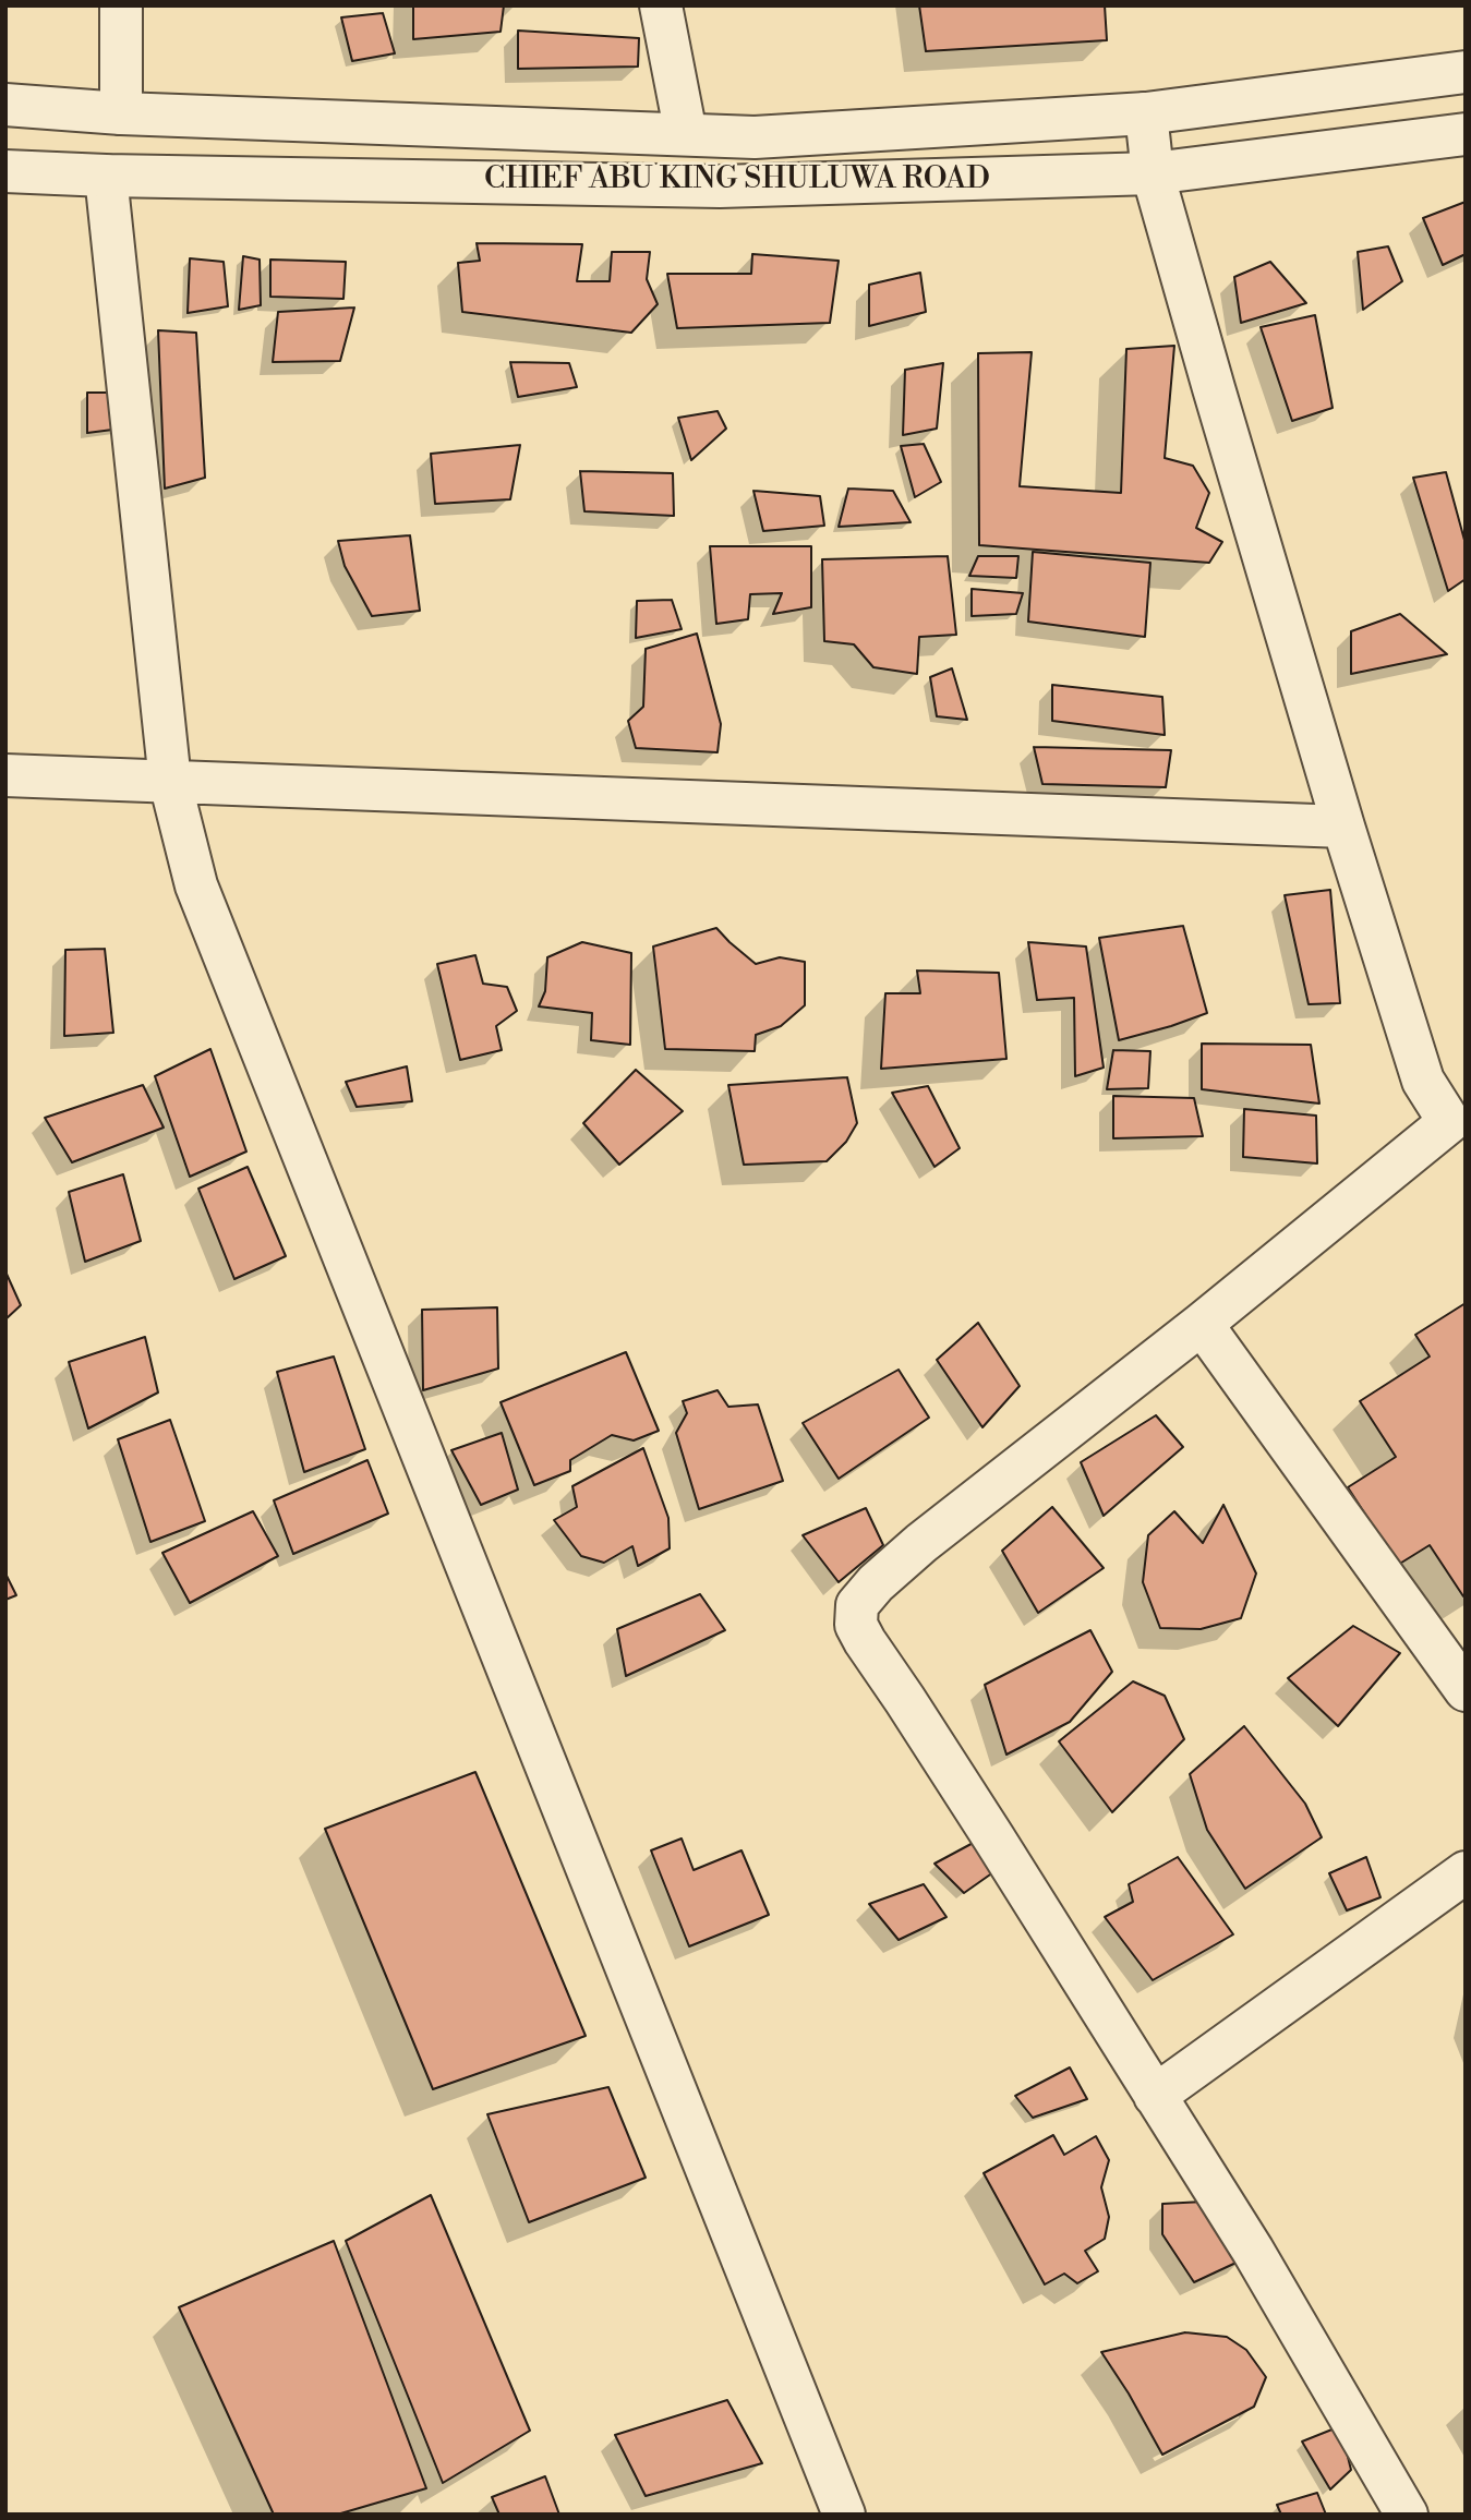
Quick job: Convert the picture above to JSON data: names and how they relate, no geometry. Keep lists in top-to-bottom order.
{
  "streets": {
    "street": ["CHIEF ABU KING SHULUWA ROAD"]
  }
}
